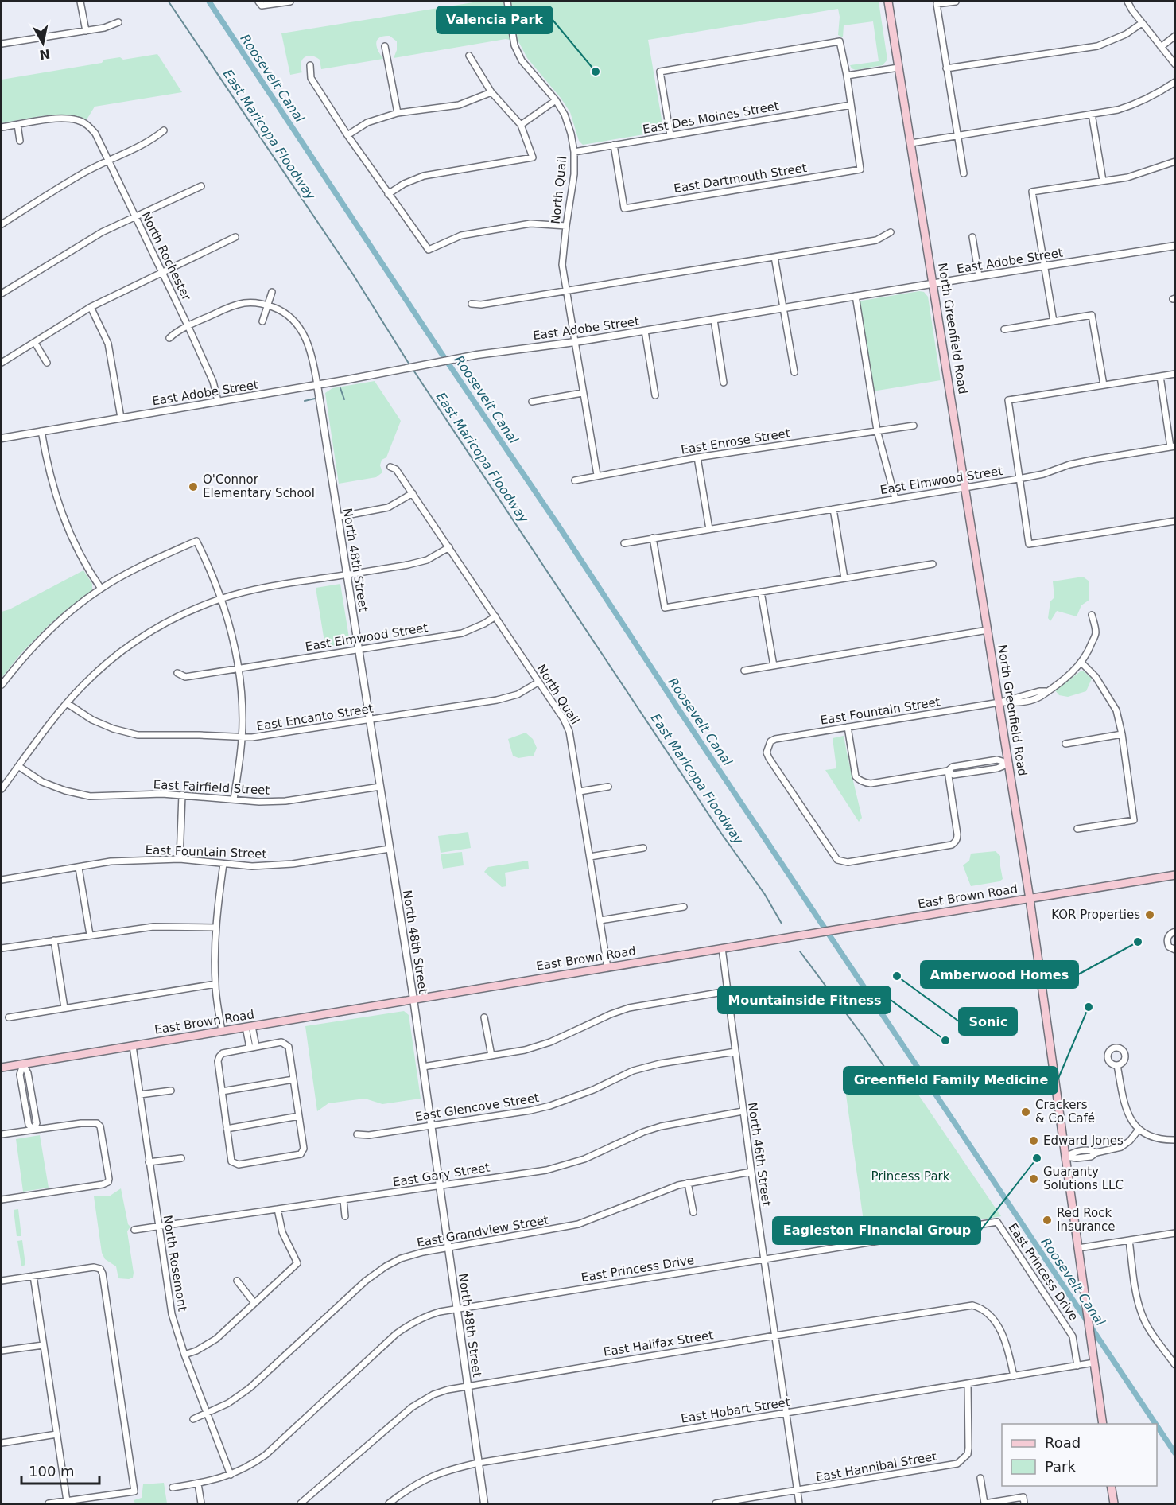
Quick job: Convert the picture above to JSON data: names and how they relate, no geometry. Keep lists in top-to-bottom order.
{
  "streets": {
    "main road": ["North Greenfield Road", "East Brown Road"],
    "street": [
      "East Des Moines Street",
      "East Dartmouth Street",
      "North Quail",
      "North Rochester",
      "East Adobe Street",
      "East Enrose Street",
      "East Elmwood Street",
      "North 48th Street",
      "East Fountain Street",
      "East Encanto Street",
      "East Fairfield Street",
      "East Glencove Street",
      "North 46th Street",
      "East Gary Street",
      "East Grandview Street",
      "North Rosemont",
      "East Princess Drive",
      "East Halifax Street",
      "East Hobart Street",
      "East Hannibal Street"
    ]
  },
  "crossings": [
    ["East Des Moines Street", "East Dartmouth Street"],
    ["East Des Moines Street", "North Quail"],
    ["North Quail", "East Adobe Street"],
    ["North Quail", "East Elmwood Street"],
    ["North Quail", "East Encanto Street"],
    ["North Quail", "East Brown Road"],
    ["North Rochester", "East Adobe Street"],
    ["East Adobe Street", "North Greenfield Road"],
    ["East Adobe Street", "North 48th Street"],
    ["North Greenfield Road", "East Elmwood Street"],
    ["North Greenfield Road", "East Fountain Street"],
    ["North Greenfield Road", "East Brown Road"],
    ["North Greenfield Road", "East Hobart Street"],
    ["East Elmwood Street", "North 48th Street"],
    ["North 48th Street", "East Fountain Street"],
    ["North 48th Street", "East Encanto Street"],
    ["North 48th Street", "East Fairfield Street"],
    ["North 48th Street", "East Brown Road"],
    ["North 48th Street", "East Glencove Street"],
    ["North 48th Street", "East Gary Street"],
    ["North 48th Street", "East Grandview Street"],
    ["North 48th Street", "East Princess Drive"],
    ["North 48th Street", "East Halifax Street"],
    ["North 48th Street", "East Hobart Street"],
    ["East Brown Road", "North 46th Street"],
    ["East Brown Road", "North Rosemont"],
    ["East Glencove Street", "North 46th Street"],
    ["North 46th Street", "East Gary Street"],
    ["North 46th Street", "East Grandview Street"],
    ["North 46th Street", "East Princess Drive"],
    ["North 46th Street", "East Halifax Street"],
    ["North 46th Street", "East Hobart Street"],
    ["North 46th Street", "East Hannibal Street"],
    ["East Gary Street", "North Rosemont"],
    ["East Grandview Street", "North Rosemont"],
    ["North Rosemont", "East Princess Drive"],
    ["East Princess Drive", "East Hobart Street"],
    ["East Halifax Street", "East Hobart Street"],
    ["East Hobart Street", "East Hannibal Street"]
  ],
  "water": ["Roosevelt Canal", "East Maricopa Floodway"],
  "parks": ["Princess Park"],
  "places": [
    "Valencia Park",
    "O'Connor Elementary School",
    "KOR Properties",
    "Amberwood Homes",
    "Sonic",
    "Greenfield Family Medicine",
    "Mountainside Fitness",
    "Crackers & Co Café",
    "Edward Jones",
    "Eagleston Financial Group",
    "Guaranty Solutions LLC",
    "Red Rock Insurance"
  ],
  "legend": ["Road", "Park"],
  "scale_bar": "100 m",
  "north": "bottom"
}
